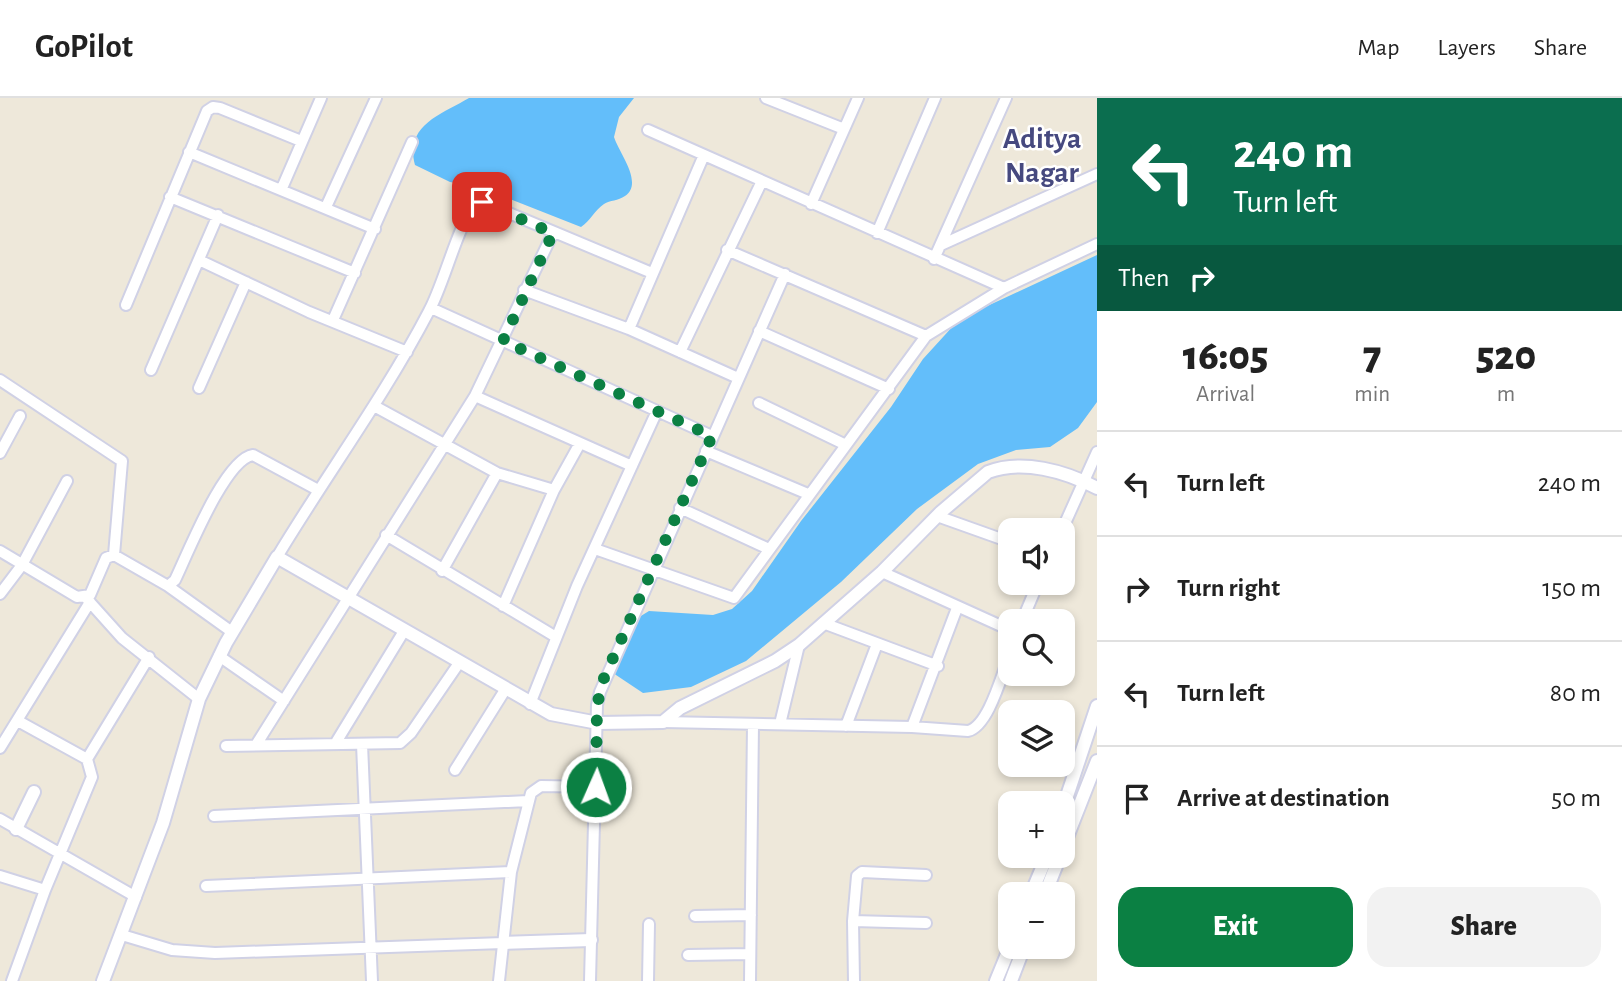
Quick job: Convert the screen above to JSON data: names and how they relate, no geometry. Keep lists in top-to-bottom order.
{
  "districts": ["Aditya Nagar"],
  "page": {
    "header": "GoPilot",
    "nav": ["Map", "Layers", "Share"],
    "turn": ["240 m", "Turn left"],
    "then": "Then",
    "eta": [
      "16:05",
      "Arrival",
      "7",
      "min",
      "520",
      "m"
    ],
    "list": [
      {
        "name": "Turn left",
        "value": "240 m"
      },
      {
        "name": "Turn right",
        "value": "150 m"
      },
      {
        "name": "Turn left",
        "value": "80 m"
      },
      {
        "name": "Arrive at destination",
        "value": "50 m"
      }
    ],
    "map_buttons": ["+", "−"],
    "buttons": ["Exit", "Share"]
  }
}
